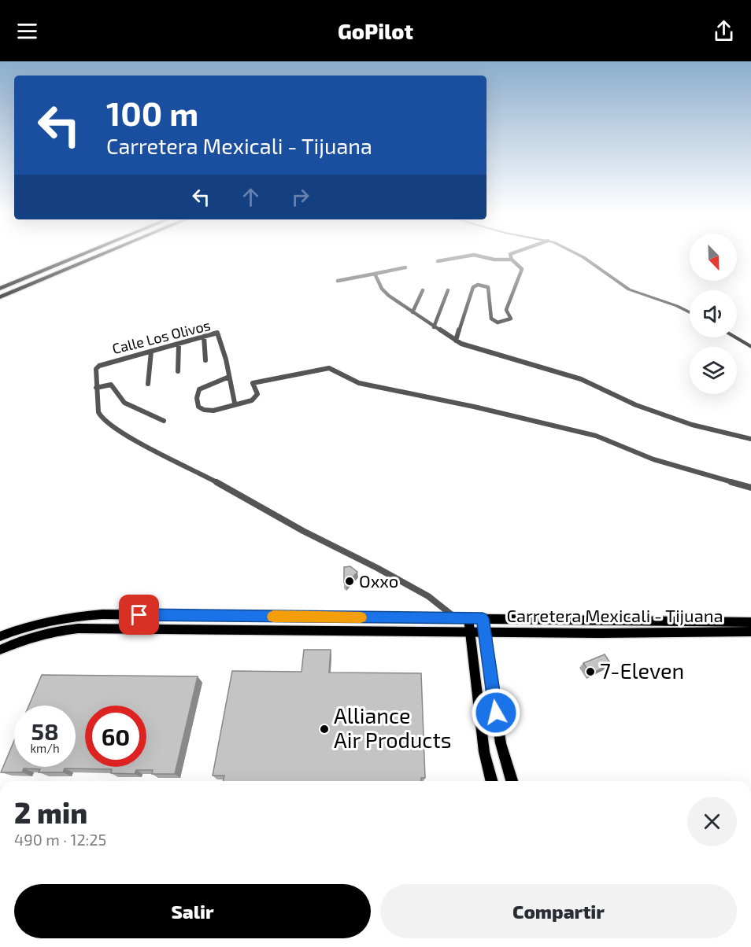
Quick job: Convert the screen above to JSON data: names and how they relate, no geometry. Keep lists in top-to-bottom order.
{
  "streets": {
    "main road": ["Carretera Mexicali - Tijuana"],
    "street": ["Calle Los Olivos"]
  },
  "places": ["Oxxo", "7-Eleven", "Alliance Air Products"],
  "north": "bottom right",
  "page": {
    "header": "GoPilot",
    "turn": ["100 m", "Carretera Mexicali - Tijuana"],
    "speed": "58 km/h",
    "limit": "60",
    "heading": ["2 min", "490 m · 12:25"],
    "buttons": ["Salir", "Compartir"]
  }
}
